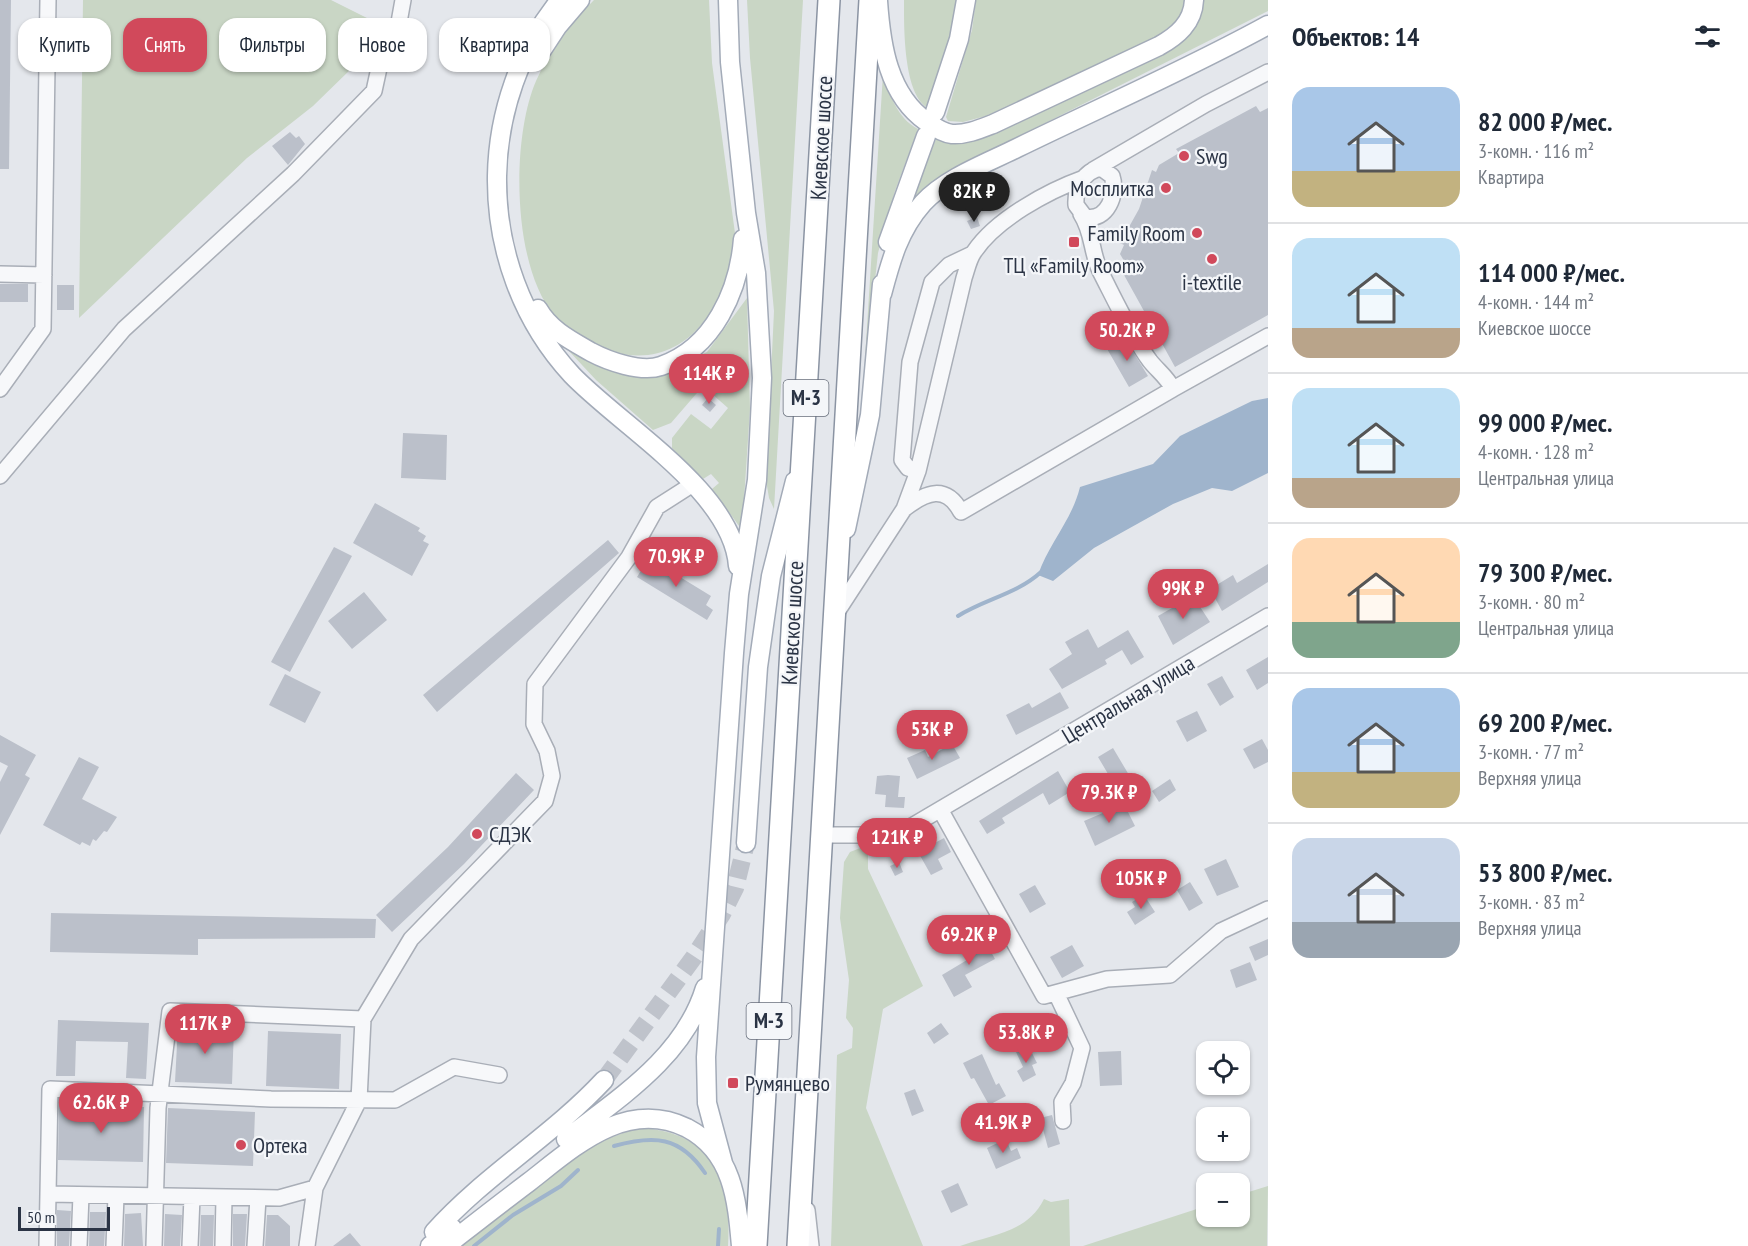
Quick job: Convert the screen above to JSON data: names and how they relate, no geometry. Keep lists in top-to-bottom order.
{
  "streets": {
    "highway": ["Киевское шоссе", "М-3"],
    "street": ["Центральная улица"]
  },
  "crossings": [
    ["Киевское шоссе", "Центральная улица"]
  ],
  "places": {
    "other": [
      "Swg",
      "Мосплитка",
      "Family Room",
      "i-textile",
      "СДЭК",
      "Ортека"
    ],
    "transit": ["ТЦ «Family Room»", "Румянцево"]
  },
  "scale_bar": "50 m",
  "page": {
    "heading": "Объектов: 14",
    "chip": [
      "Купить",
      "Снять",
      "Фильтры",
      "Новое",
      "Квартира"
    ],
    "list": [
      {
        "name": "82 000 ₽/мес.",
        "note": "3-комн. · 116 m² · Квартира"
      },
      {
        "name": "114 000 ₽/мес.",
        "note": "4-комн. · 144 m² · Киевское шоссе"
      },
      {
        "name": "99 000 ₽/мес.",
        "note": "4-комн. · 128 m² · Центральная улица"
      },
      {
        "name": "79 300 ₽/мес.",
        "note": "3-комн. · 80 m² · Центральная улица"
      },
      {
        "name": "69 200 ₽/мес.",
        "note": "3-комн. · 77 m² · Верхняя улица"
      },
      {
        "name": "53 800 ₽/мес.",
        "note": "3-комн. · 83 m² · Верхняя улица"
      }
    ],
    "price": [
      "82K ₽",
      "50.2K ₽",
      "114K ₽",
      "70.9K ₽",
      "99K ₽",
      "53K ₽",
      "79.3K ₽",
      "121K ₽",
      "105K ₽",
      "69.2K ₽",
      "117K ₽",
      "53.8K ₽",
      "62.6K ₽",
      "41.9K ₽"
    ],
    "map_buttons": ["+", "−"],
    "scale": "50 m"
  }
}
